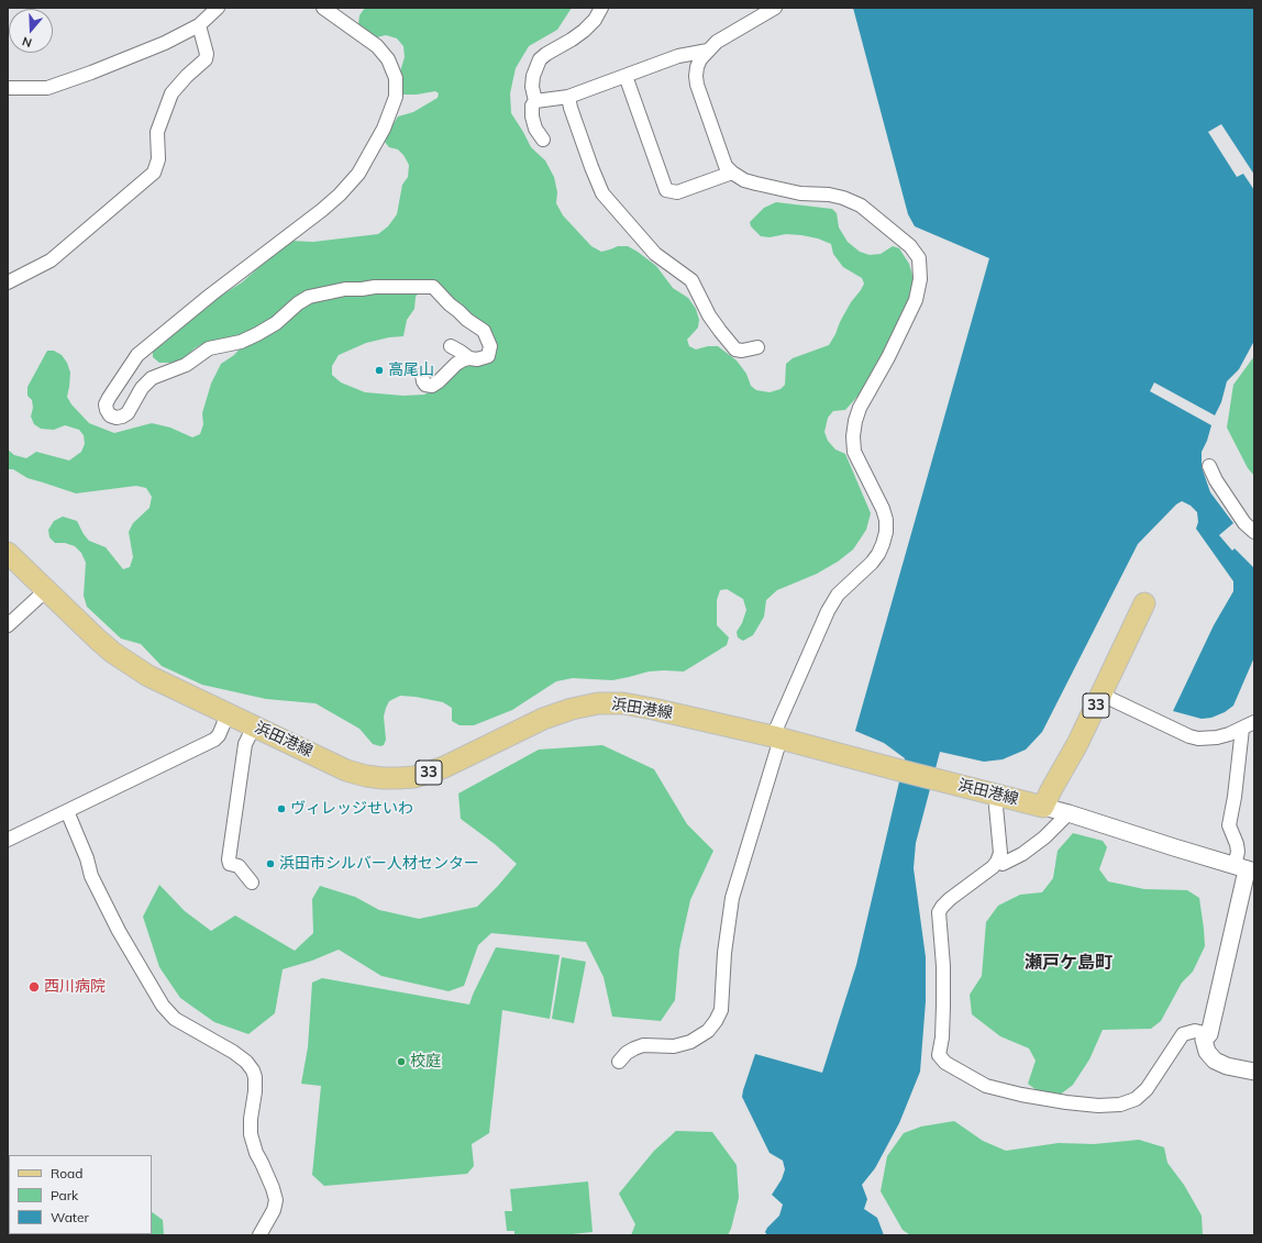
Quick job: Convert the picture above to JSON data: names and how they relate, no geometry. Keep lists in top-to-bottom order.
{
  "streets": {
    "main road": ["33", "浜田港線"]
  },
  "crossings": [
    ["33", "浜田港線"]
  ],
  "districts": ["瀬戸ケ島町"],
  "places": [
    "高尾山",
    "ヴィレッジせいわ",
    "浜田市シルバー人材センター",
    "西川病院",
    "校庭"
  ],
  "legend": ["Road", "Park", "Water"],
  "north": "bottom"
}
